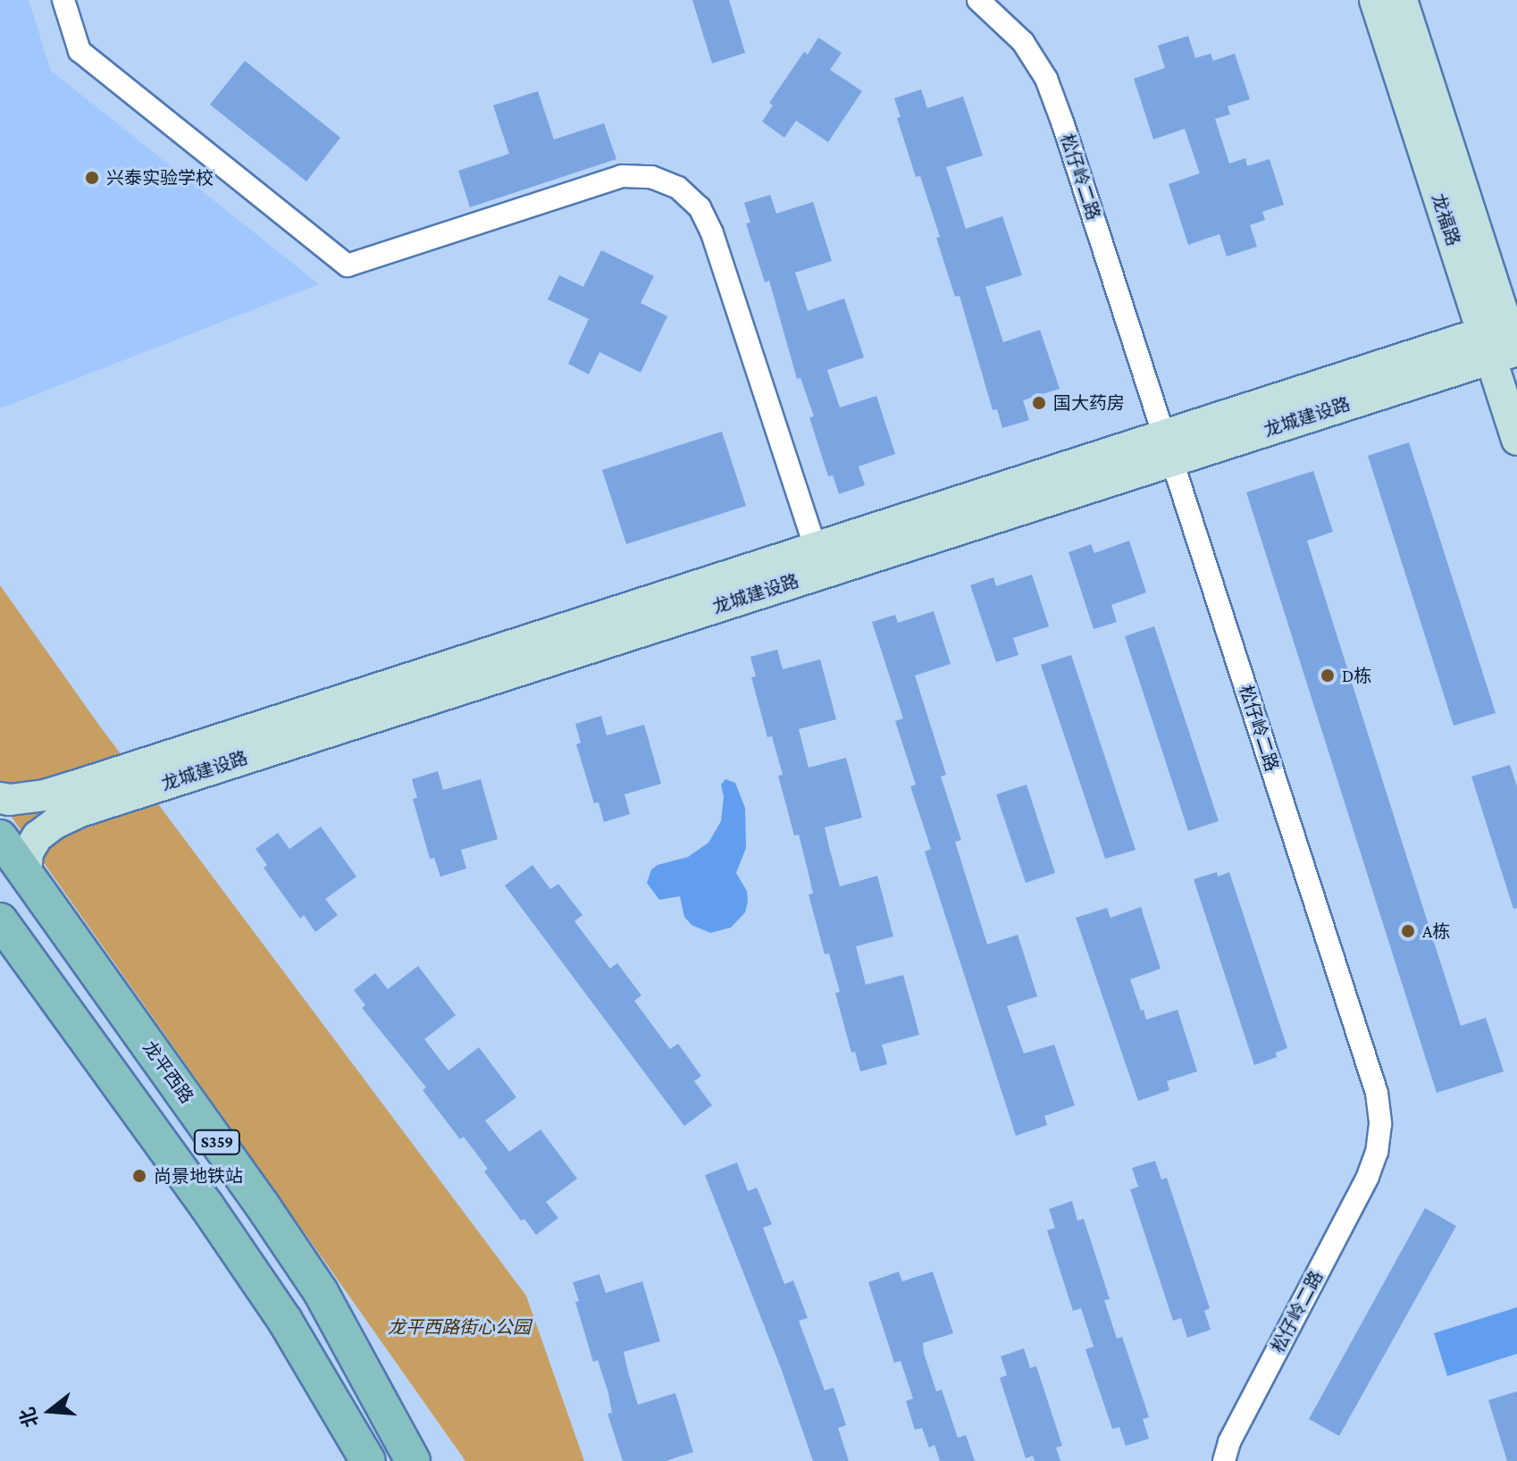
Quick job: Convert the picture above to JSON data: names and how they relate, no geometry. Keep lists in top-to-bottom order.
{
  "streets": {
    "main road": ["龙平西路", "S359"],
    "street": ["松仔岭二路", "龙福路", "龙城建设路"]
  },
  "crossings": [
    ["松仔岭二路", "龙城建设路"],
    ["龙福路", "龙城建设路"],
    ["龙城建设路", "龙平西路"]
  ],
  "parks": ["龙平西路街心公园"],
  "places": [
    "兴泰实验学校",
    "国大药房",
    "D栋",
    "A栋",
    "尚景地铁站"
  ],
  "north": "left"
}
